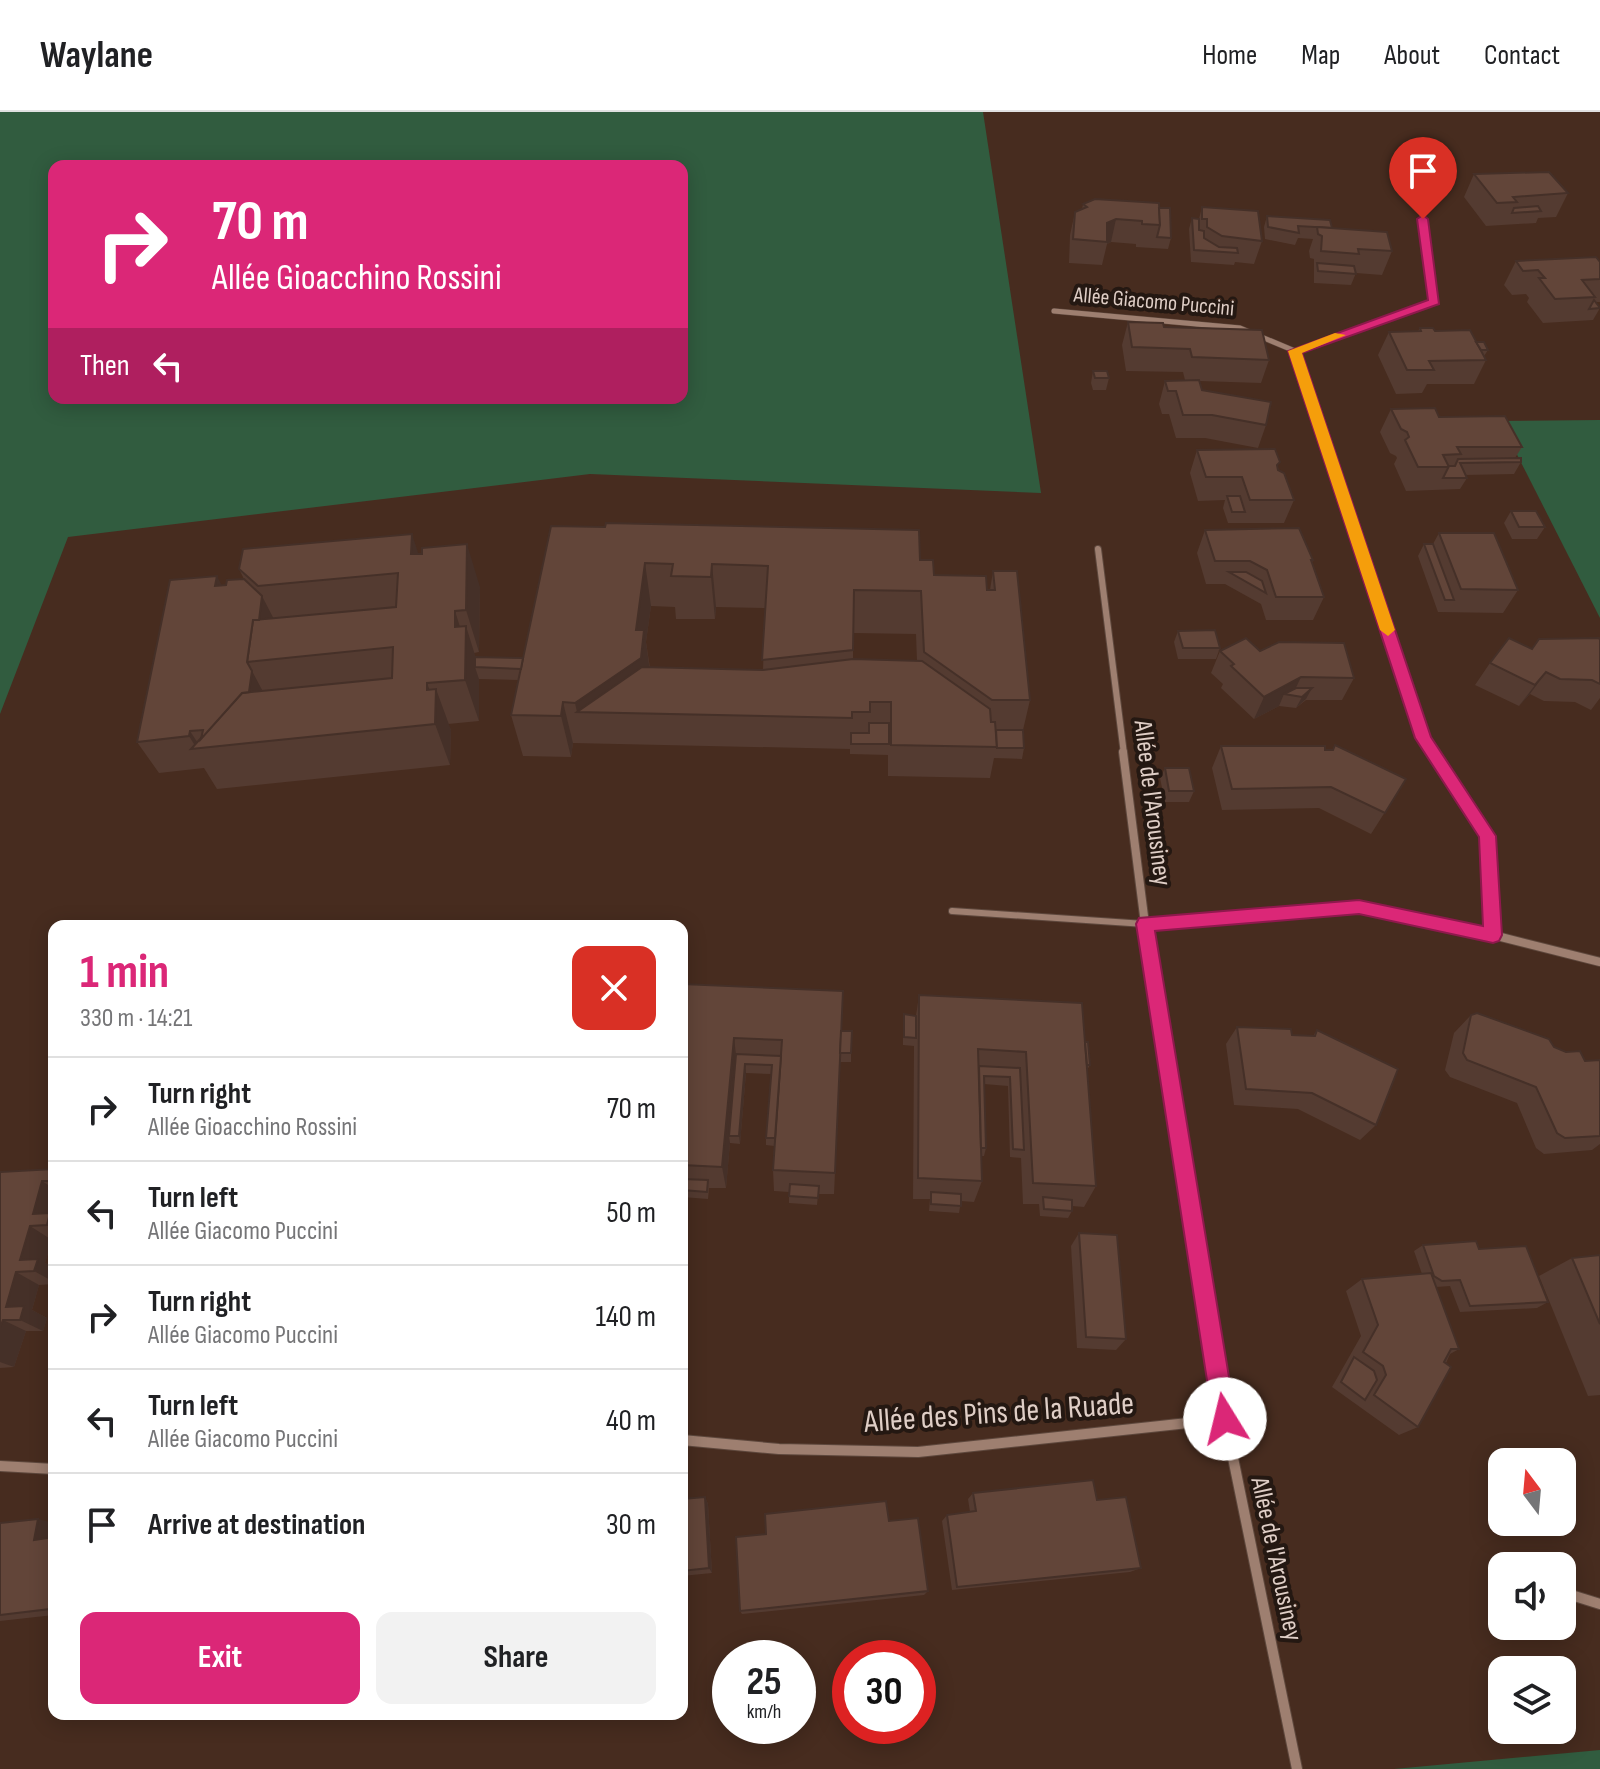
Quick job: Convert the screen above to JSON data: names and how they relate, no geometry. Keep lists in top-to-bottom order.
{
  "streets": {
    "street": ["Allée Giacomo Puccini", "Allée de l'Arousiney", "Allée des Pins de la Ruade"]
  },
  "crossings": [
    ["Allée de l'Arousiney", "Allée des Pins de la Ruade"]
  ],
  "north": "top",
  "page": {
    "header": "Waylane",
    "nav": [
      "Home",
      "Map",
      "About",
      "Contact"
    ],
    "turn": ["70 m", "Allée Gioacchino Rossini"],
    "then": "Then",
    "heading": ["1 min", "330 m · 14:21"],
    "list": [
      {
        "name": "Turn right",
        "note": "Allée Gioacchino Rossini",
        "value": "70 m"
      },
      {
        "name": "Turn left",
        "note": "Allée Giacomo Puccini",
        "value": "50 m"
      },
      {
        "name": "Turn right",
        "note": "Allée Giacomo Puccini",
        "value": "140 m"
      },
      {
        "name": "Turn left",
        "note": "Allée Giacomo Puccini",
        "value": "40 m"
      },
      {
        "name": "Arrive at destination",
        "value": "30 m"
      }
    ],
    "buttons": ["Exit", "Share"],
    "speed": "25 km/h",
    "limit": "30"
  }
}
